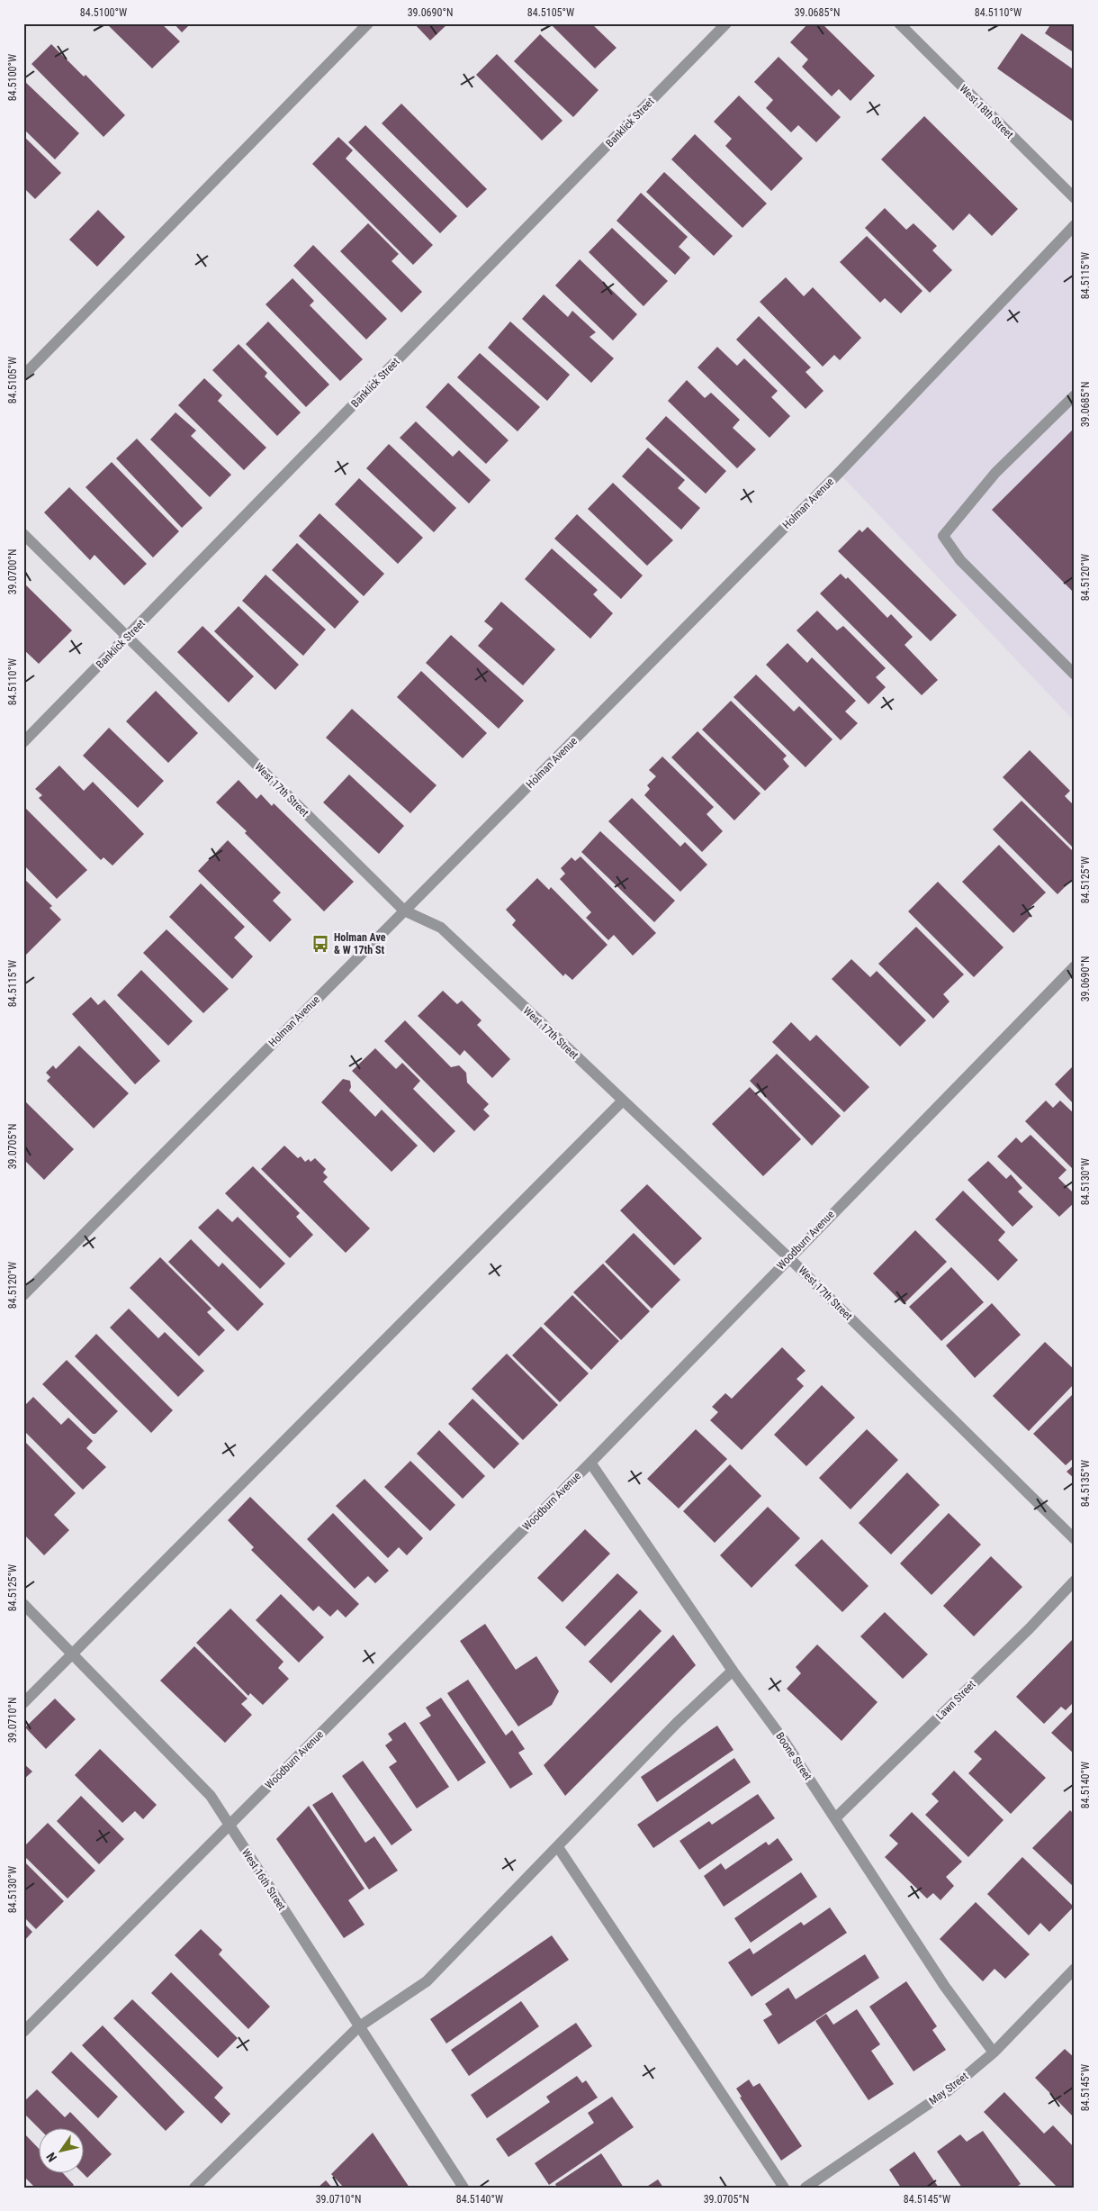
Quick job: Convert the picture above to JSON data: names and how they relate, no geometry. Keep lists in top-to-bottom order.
{
  "streets": {
    "street": [
      "West 18th Street",
      "Banklick Street",
      "Holman Avenue",
      "West 17th Street",
      "Woodburn Avenue",
      "Lawn Street",
      "Boone Street",
      "West 16th Street",
      "May Street"
    ]
  },
  "crossings": [
    ["Banklick Street", "West 17th Street"],
    ["Holman Avenue", "West 17th Street"],
    ["West 17th Street", "Woodburn Avenue"],
    ["Woodburn Avenue", "Boone Street"],
    ["Woodburn Avenue", "West 16th Street"],
    ["Lawn Street", "Boone Street"],
    ["Boone Street", "May Street"]
  ],
  "places": {
    "bus stop": ["Holman Ave & W 17th St"]
  },
  "north": "bottom left",
  "coordinates": [
    "84.5100°W",
    "39.0690°N",
    "84.5105°W",
    "39.0685°N",
    "84.5110°W",
    "84.5115°W",
    "39.0700°N",
    "84.5120°W",
    "84.5125°W",
    "39.0705°N",
    "84.5130°W",
    "84.5135°W",
    "39.0710°N",
    "84.5140°W",
    "84.5145°W"
  ]
}
